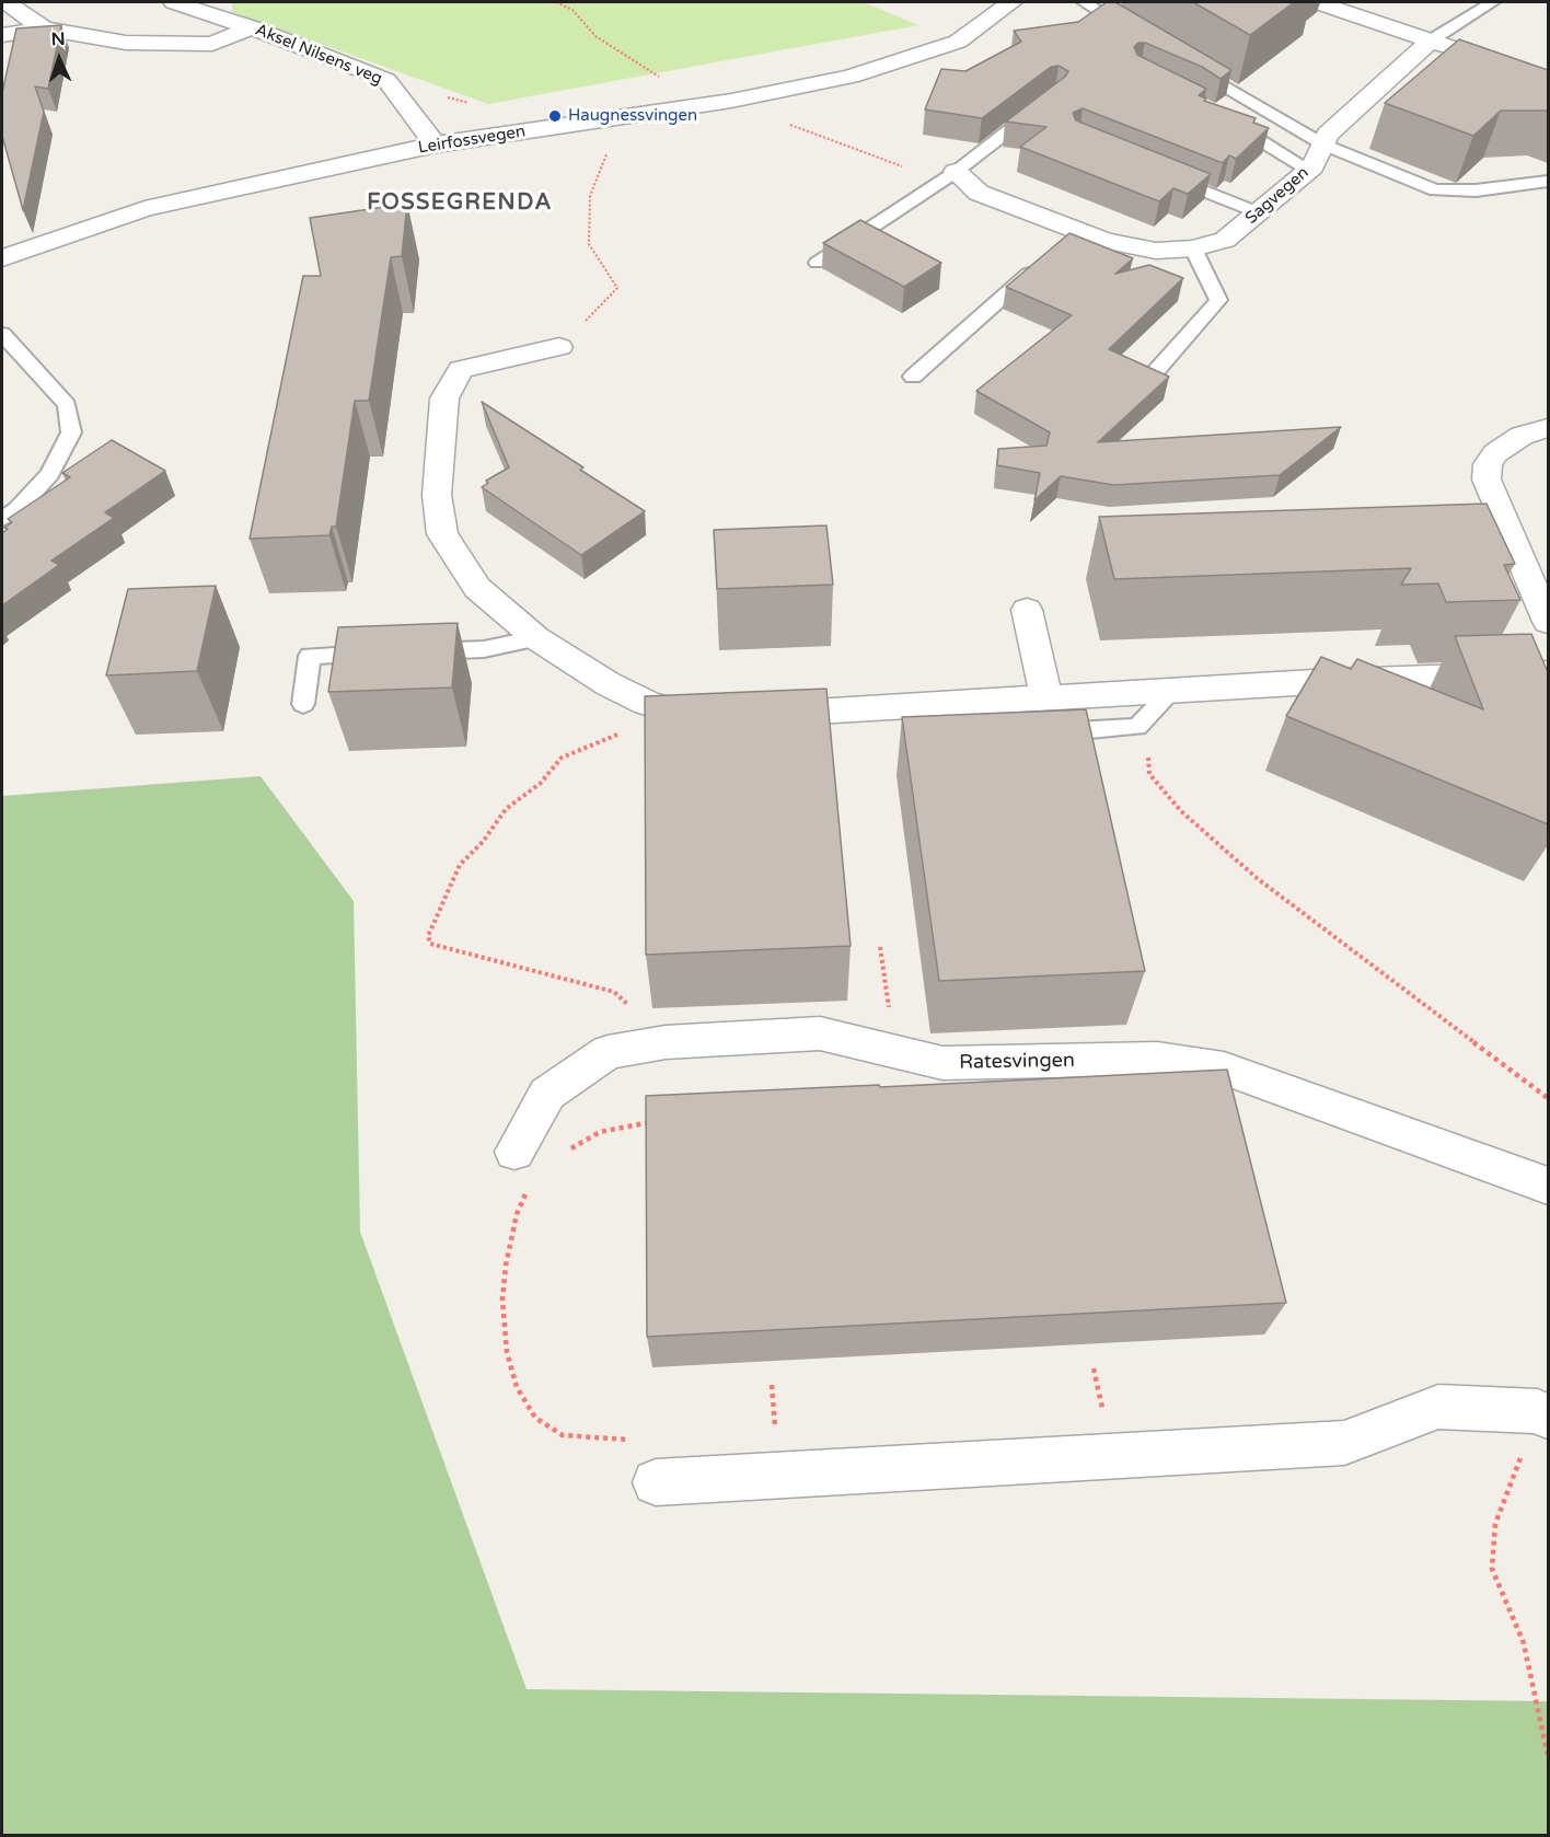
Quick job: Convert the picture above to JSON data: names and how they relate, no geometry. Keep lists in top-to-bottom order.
{
  "streets": {
    "street": [
      "Aksel Nilsens veg",
      "Leirfossvegen",
      "Sagvegen",
      "Ratesvingen"
    ]
  },
  "crossings": [
    ["Aksel Nilsens veg", "Leirfossvegen"]
  ],
  "districts": ["FOSSEGRENDA"],
  "places": ["Haugnessvingen"],
  "north": "top"
}
